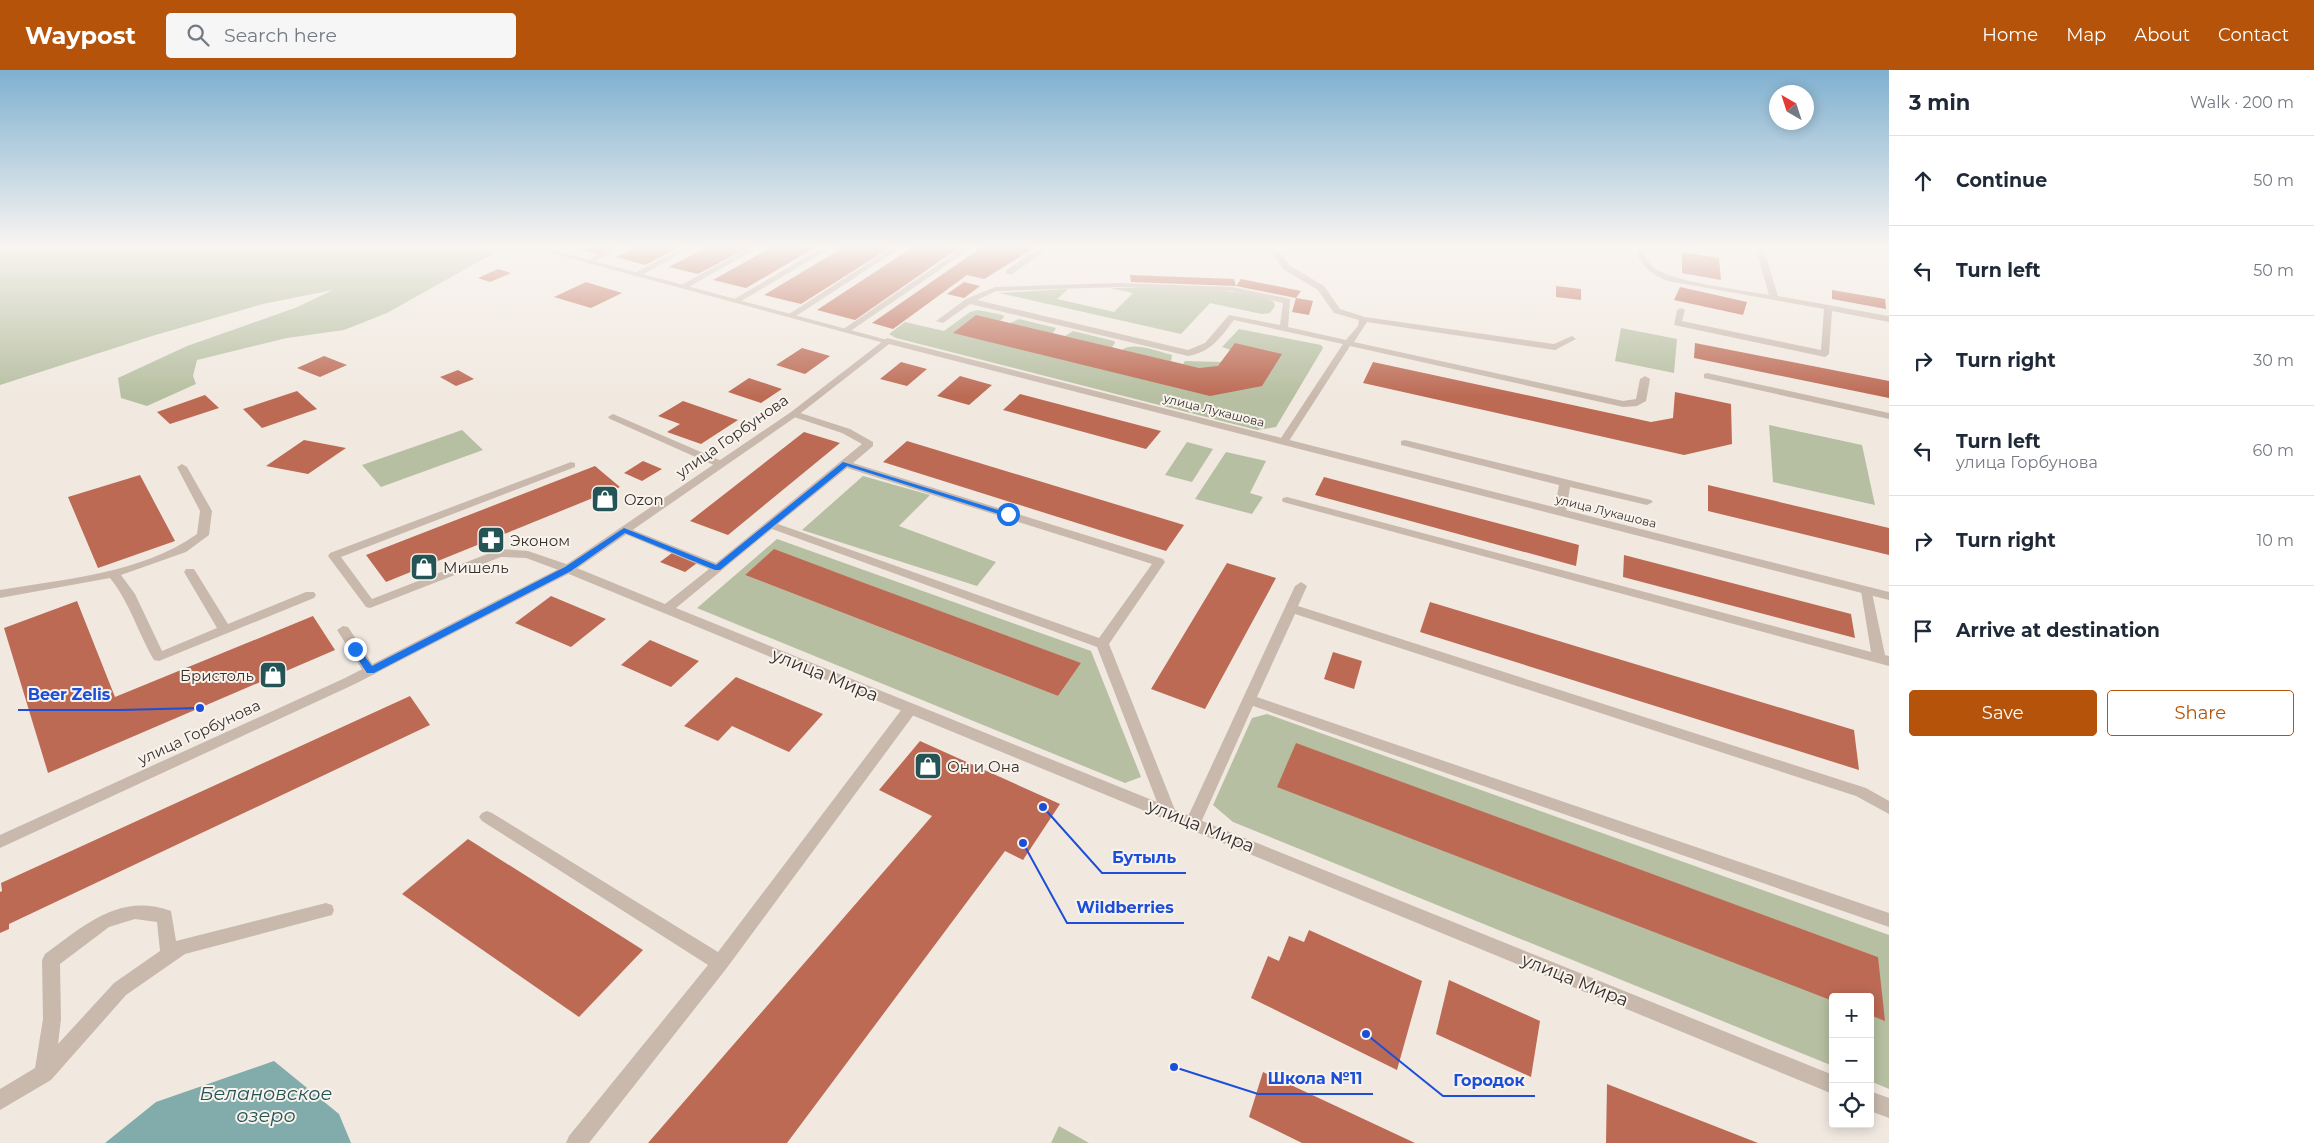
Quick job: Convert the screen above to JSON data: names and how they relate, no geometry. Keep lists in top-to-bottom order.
{
  "streets": {
    "street": ["улица Лукашова", "улица Горбунова", "улица Мира"]
  },
  "crossings": [
    ["улица Лукашова", "улица Горбунова"],
    ["улица Горбунова", "улица Мира"]
  ],
  "water": ["Белановское озеро"],
  "places": {
    "shop": [
      "Ozon",
      "Мишель",
      "Бристоль",
      "Он и Она"
    ],
    "pharmacy": ["Эконом"],
    "other": [
      "Beer Zelis",
      "Бутыль",
      "Wildberries",
      "Городок",
      "Школа №11"
    ]
  },
  "north": "top left",
  "page": {
    "header": "Waypost",
    "search": "Search here",
    "nav": [
      "Home",
      "Map",
      "About",
      "Contact"
    ],
    "heading": ["3 min", "Walk · 200 m"],
    "list": [
      ["Continue", "50 m"],
      ["Turn left", "50 m"],
      ["Turn right", "30 m"],
      ["Turn left", "улица Горбунова", "60 m"],
      ["Turn right", "10 m"],
      "Arrive at destination"
    ],
    "buttons": ["Save", "Share"],
    "map_buttons": ["+", "−"]
  }
}
